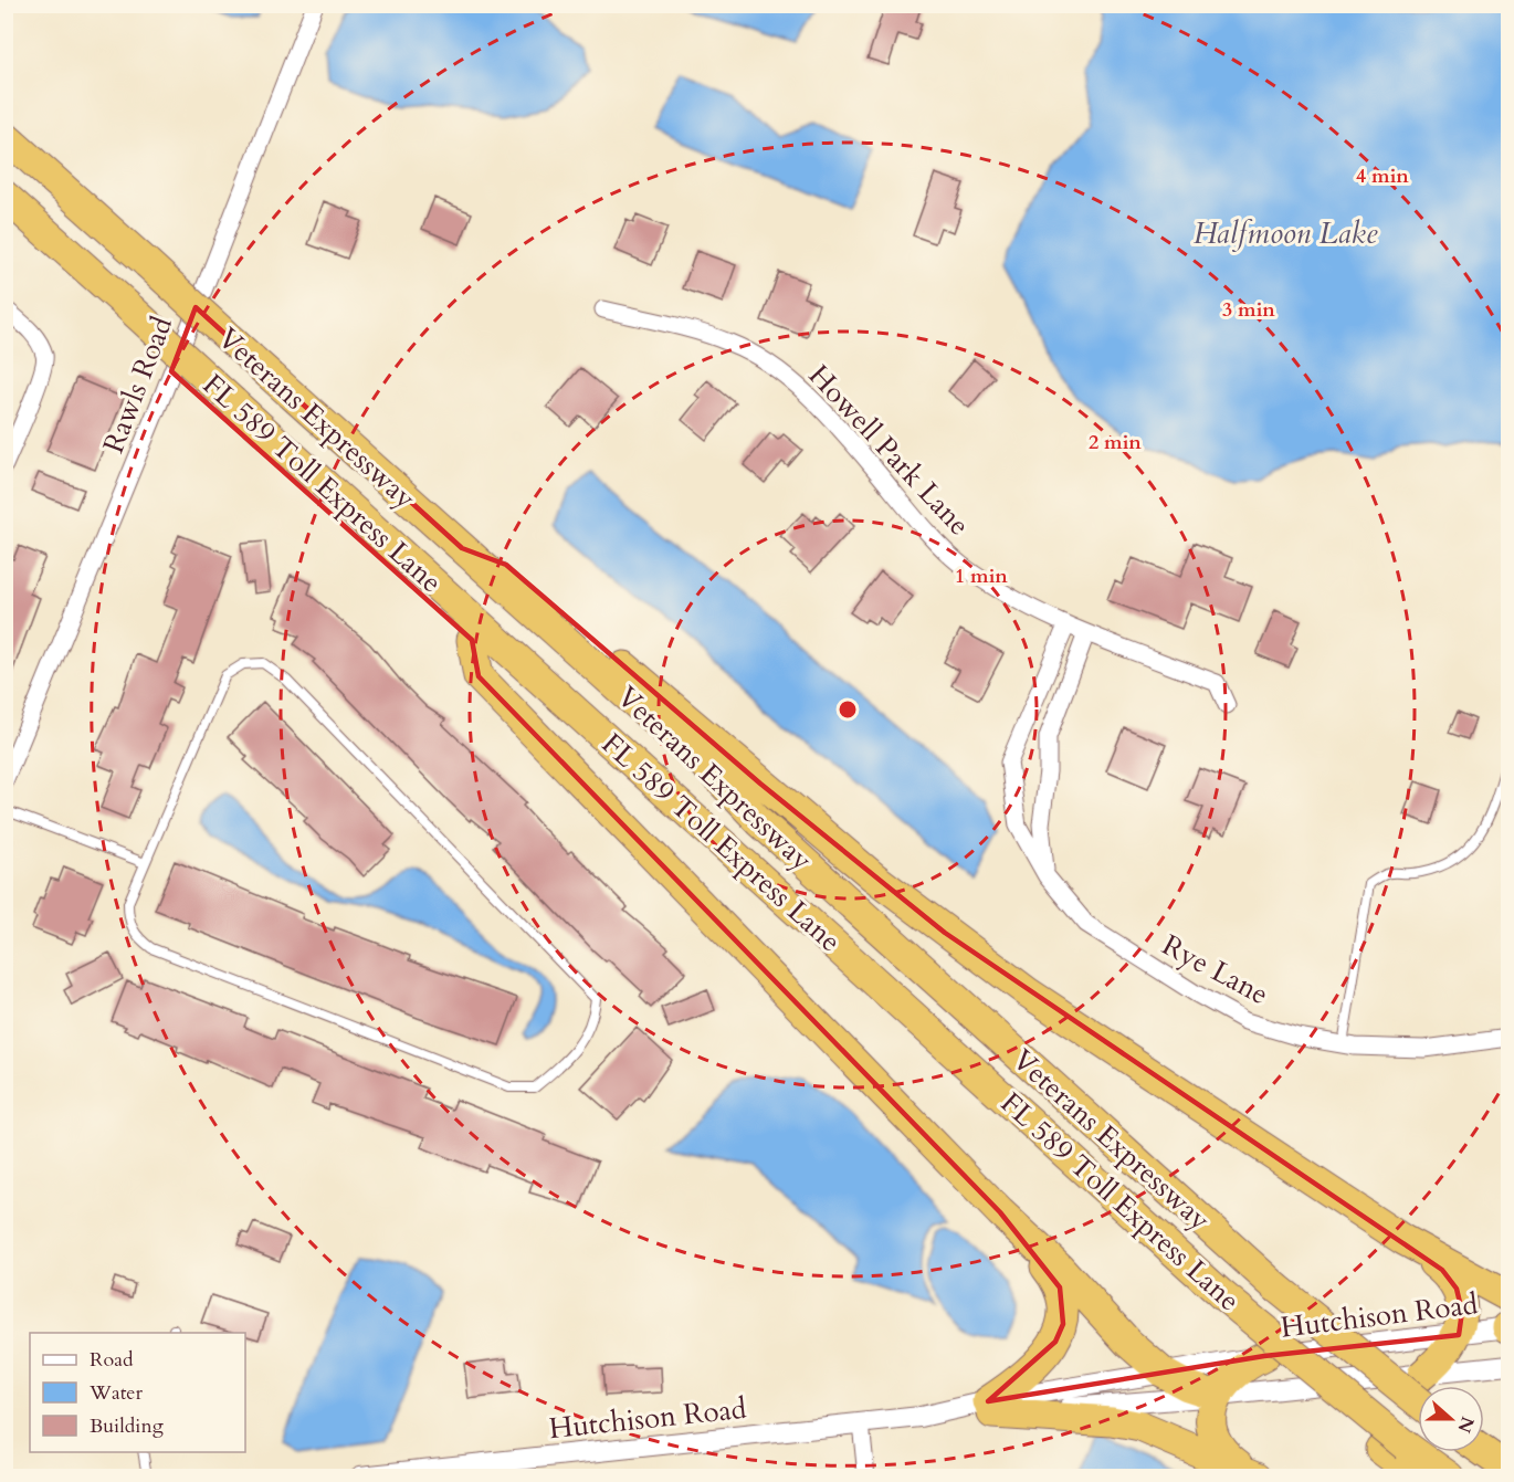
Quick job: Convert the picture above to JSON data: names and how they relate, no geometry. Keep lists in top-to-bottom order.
{
  "streets": {
    "highway": ["Veterans Expressway", "FL 589 Toll Express Lane"],
    "street": [
      "Rawls Road",
      "Howell Park Lane",
      "Rye Lane",
      "Hutchison Road"
    ]
  },
  "crossings": [
    ["Veterans Expressway", "FL 589 Toll Express Lane"],
    ["Howell Park Lane", "Rye Lane"]
  ],
  "water": ["Halfmoon Lake"],
  "legend": ["Road", "Water", "Building"],
  "north": "right",
  "rings": [
    "4 min",
    "3 min",
    "2 min",
    "1 min"
  ]
}
